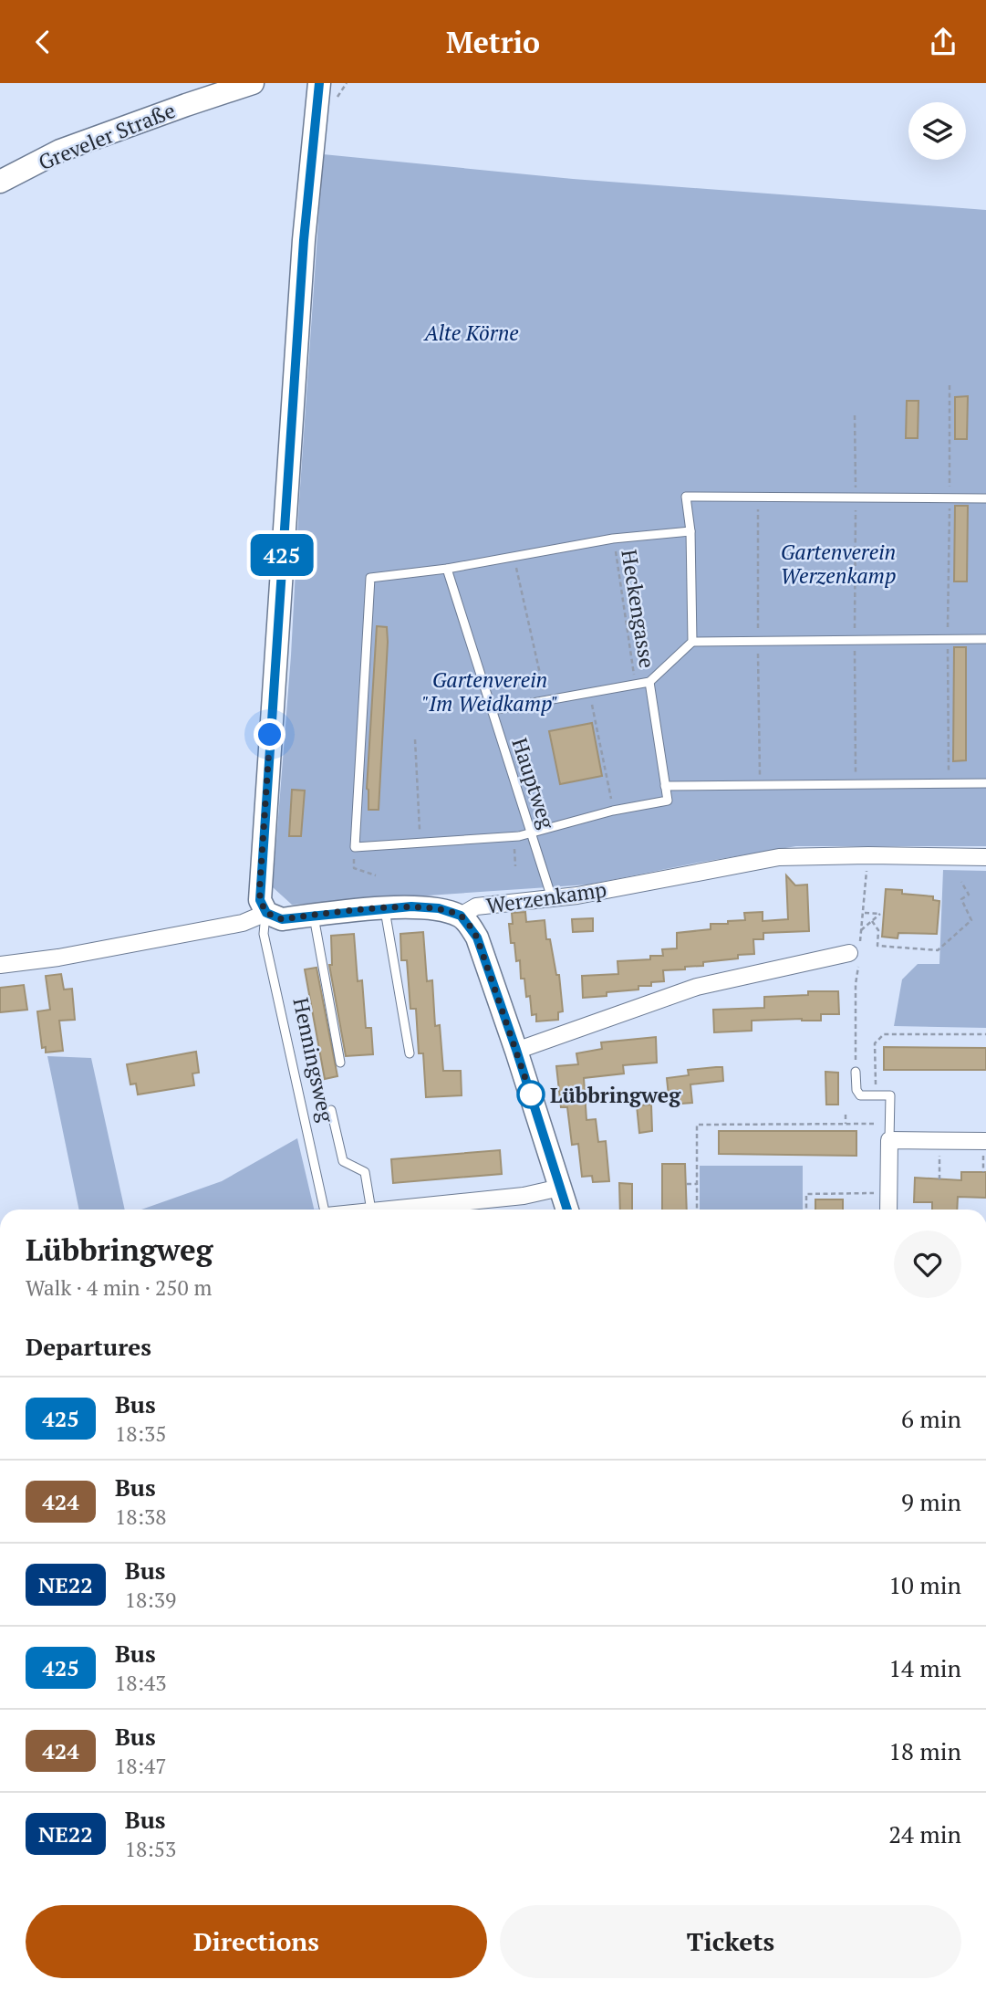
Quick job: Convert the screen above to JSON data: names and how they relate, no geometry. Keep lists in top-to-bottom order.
{
  "streets": {
    "street": ["Greveler Straße", "Werzenkamp", "Henningsweg"],
    "lane": ["Hauptweg"],
    "path": ["Heckengasse"]
  },
  "crossings": [
    ["Hauptweg", "Werzenkamp"],
    ["Werzenkamp", "Henningsweg"]
  ],
  "parks": ["Alte Körne", "Gartenverein Werzenkamp", "Gartenverein \"Im Weidkamp\""],
  "places": ["Lübbringweg"],
  "lines": ["bus line 425"],
  "page": {
    "header": "Metrio",
    "on_map": "425",
    "heading": [
      ["Lübbringweg", "Walk · 4 min · 250 m"],
      "Departures"
    ],
    "list": [
      {
        "mark": "425",
        "name": "Bus",
        "note": "18:35",
        "value": "6 min"
      },
      {
        "mark": "424",
        "name": "Bus",
        "note": "18:38",
        "value": "9 min"
      },
      {
        "mark": "NE22",
        "name": "Bus",
        "note": "18:39",
        "value": "10 min"
      },
      {
        "mark": "425",
        "name": "Bus",
        "note": "18:43",
        "value": "14 min"
      },
      {
        "mark": "424",
        "name": "Bus",
        "note": "18:47",
        "value": "18 min"
      },
      {
        "mark": "NE22",
        "name": "Bus",
        "note": "18:53",
        "value": "24 min"
      }
    ],
    "buttons": ["Directions", "Tickets"]
  }
}
